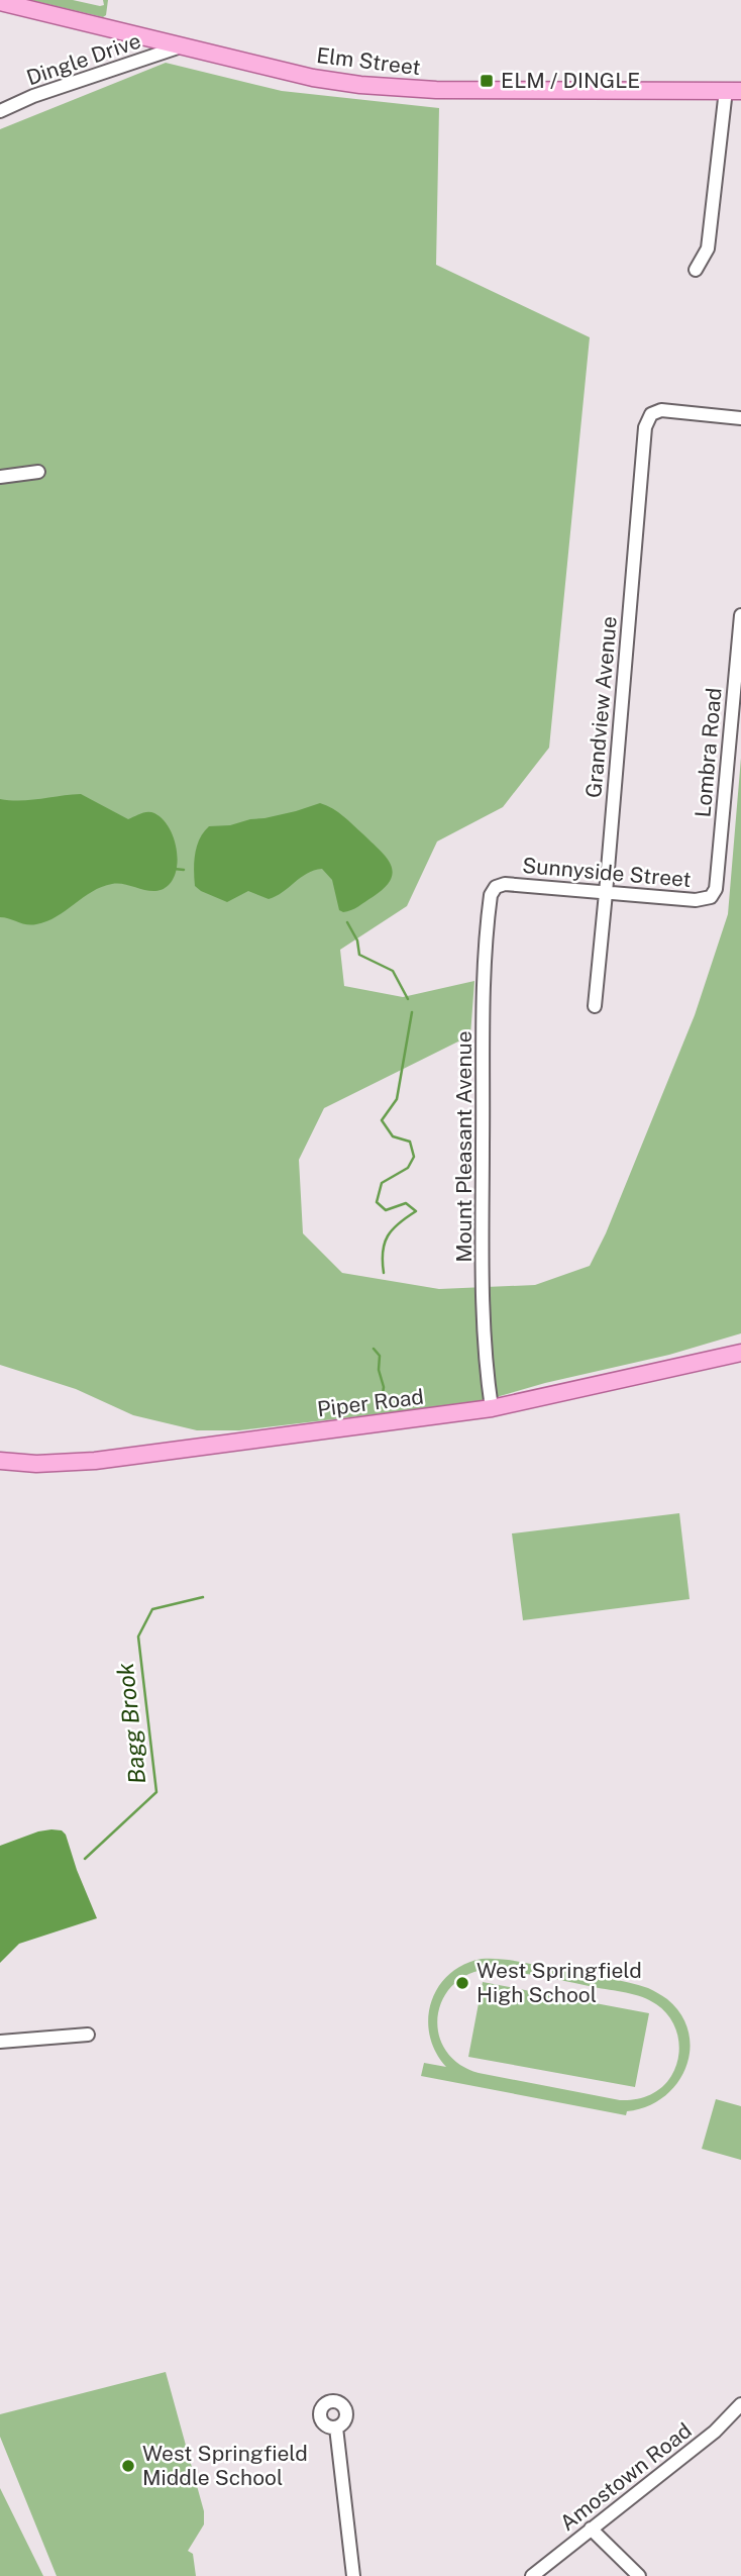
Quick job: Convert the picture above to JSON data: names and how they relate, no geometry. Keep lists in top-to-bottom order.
{
  "streets": {
    "main road": ["Elm Street", "Piper Road"],
    "street": [
      "Dingle Drive",
      "Grandview Avenue",
      "Lombra Road",
      "Sunnyside Street",
      "Mount Pleasant Avenue",
      "Amostown Road"
    ]
  },
  "crossings": [
    ["Dingle Drive", "Elm Street"],
    ["Grandview Avenue", "Sunnyside Street"],
    ["Lombra Road", "Sunnyside Street"],
    ["Sunnyside Street", "Mount Pleasant Avenue"],
    ["Mount Pleasant Avenue", "Piper Road"]
  ],
  "water": ["Bagg Brook"],
  "places": {
    "transit": ["ELM / DINGLE"],
    "other": ["West Springfield High School", "West Springfield Middle School"]
  }
}
